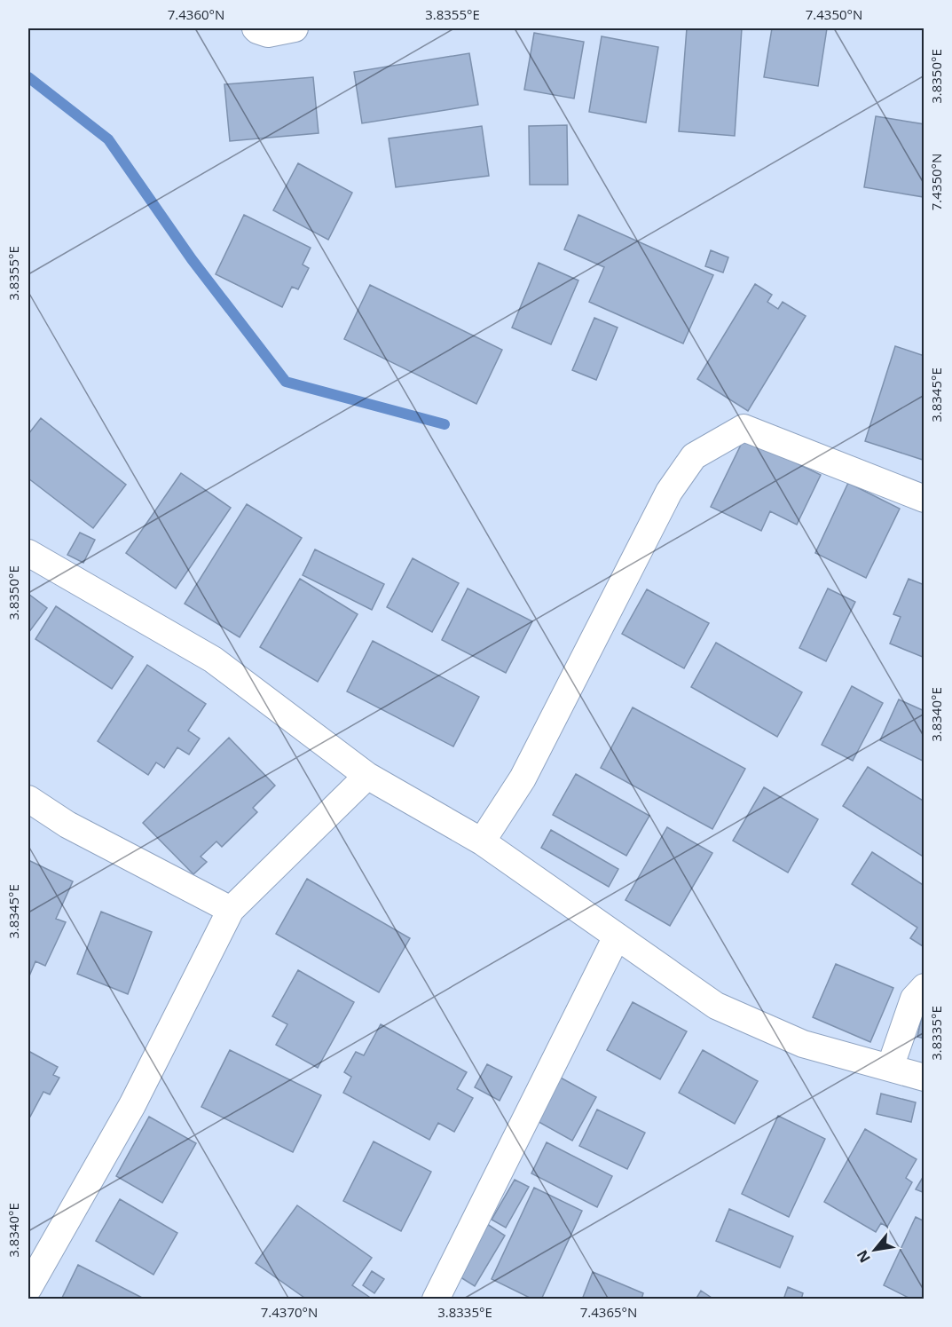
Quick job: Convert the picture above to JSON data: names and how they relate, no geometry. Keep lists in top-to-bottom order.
{
  "north": "bottom left",
  "coordinates": [
    "7.4360°N",
    "3.8355°E",
    "7.4350°N",
    "3.8350°E",
    "3.8345°E",
    "3.8340°E",
    "3.8335°E",
    "7.4370°N",
    "7.4365°N"
  ]
}
